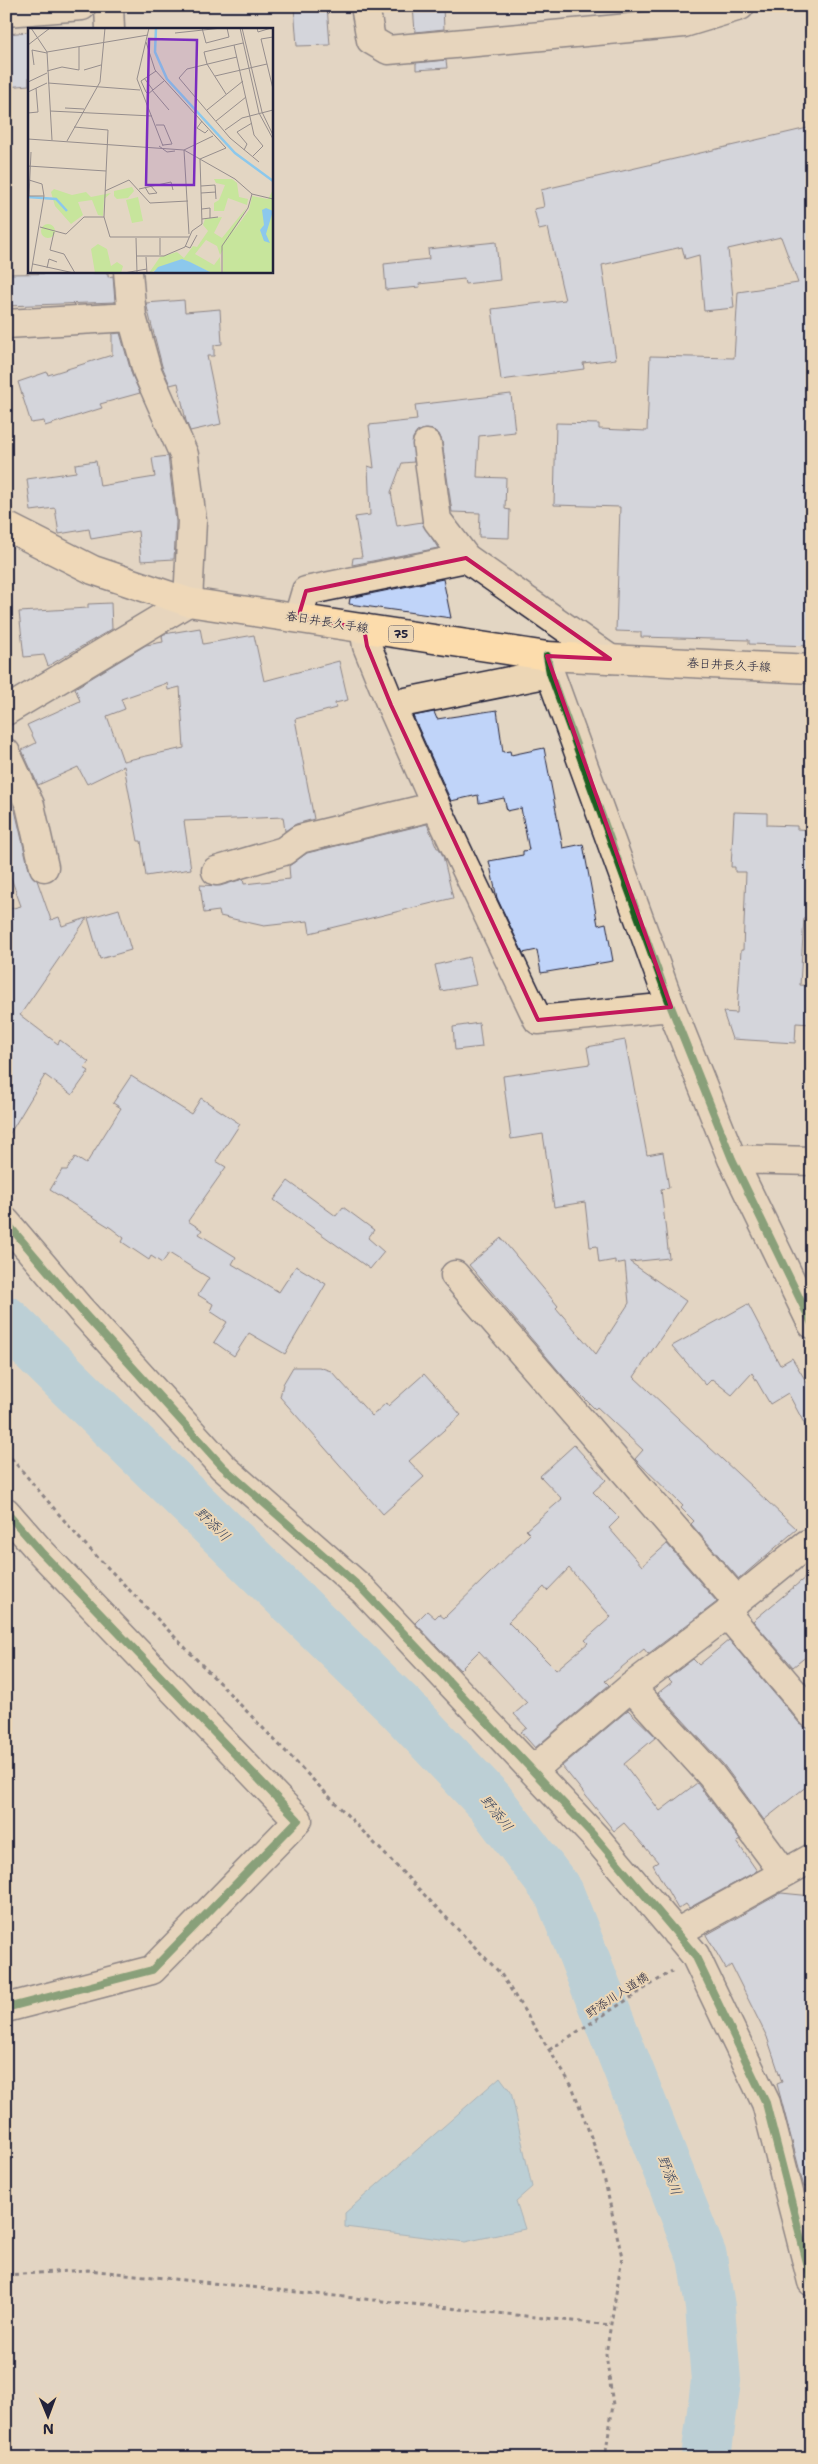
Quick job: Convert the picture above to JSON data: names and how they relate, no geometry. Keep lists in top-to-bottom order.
{
  "streets": {
    "main road": ["春日井長久手線", "75"],
    "path": ["野添川人道橋"]
  },
  "water": ["野添川"],
  "north": "bottom"
}
